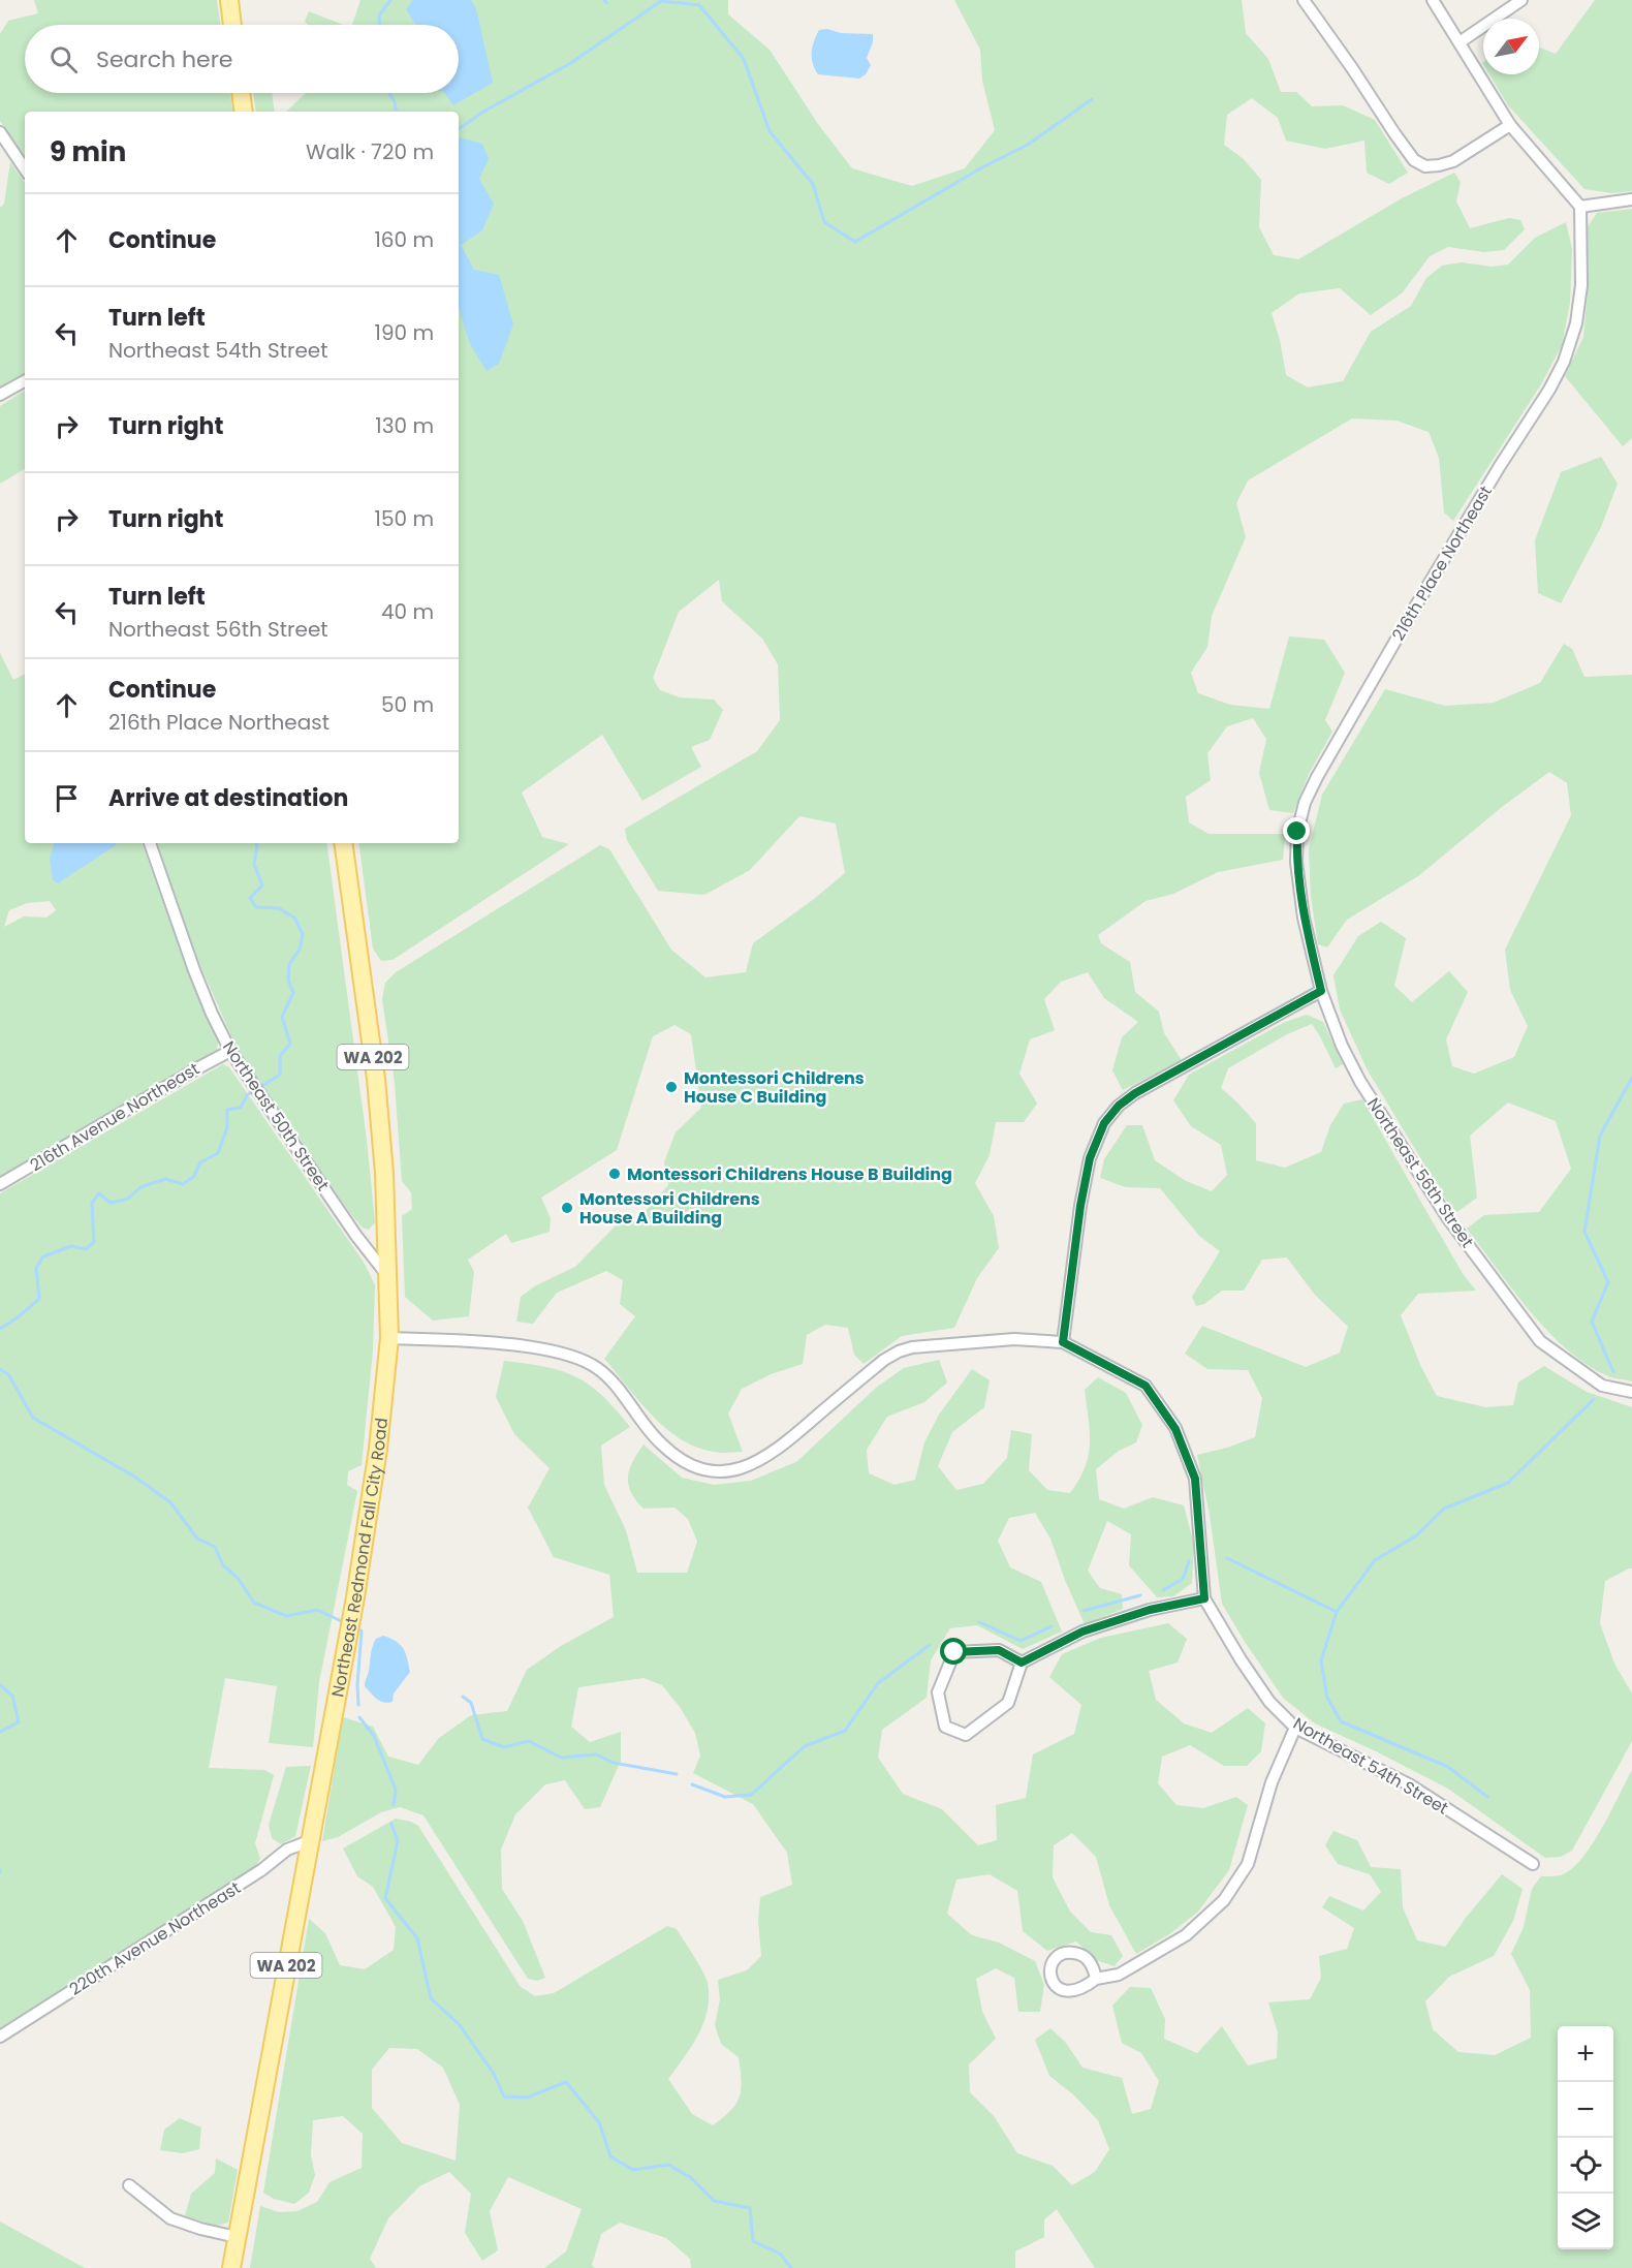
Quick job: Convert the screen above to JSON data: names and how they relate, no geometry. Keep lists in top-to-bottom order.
{
  "streets": {
    "main road": ["WA 202", "Northeast Redmond Fall City Road"],
    "street": [
      "216th Place Northeast",
      "Northeast 50th Street",
      "216th Avenue Northeast",
      "Northeast 56th Street",
      "Northeast 54th Street",
      "220th Avenue Northeast"
    ]
  },
  "crossings": [
    ["216th Place Northeast", "Northeast 56th Street"],
    ["Northeast 50th Street", "216th Avenue Northeast"],
    ["Northeast 50th Street", "Northeast Redmond Fall City Road"],
    ["Northeast Redmond Fall City Road", "220th Avenue Northeast"]
  ],
  "places": ["Montessori Childrens House C Building", "Montessori Childrens House B Building", "Montessori Childrens House A Building"],
  "north": "top right",
  "page": {
    "search": "Search here",
    "heading": ["9 min", "Walk · 720 m"],
    "list": [
      ["Continue", "160 m"],
      ["Turn left", "Northeast 54th Street", "190 m"],
      ["Turn right", "130 m"],
      ["Turn right", "150 m"],
      ["Turn left", "Northeast 56th Street", "40 m"],
      ["Continue", "216th Place Northeast", "50 m"],
      "Arrive at destination"
    ],
    "map_buttons": ["+", "−"]
  }
}
